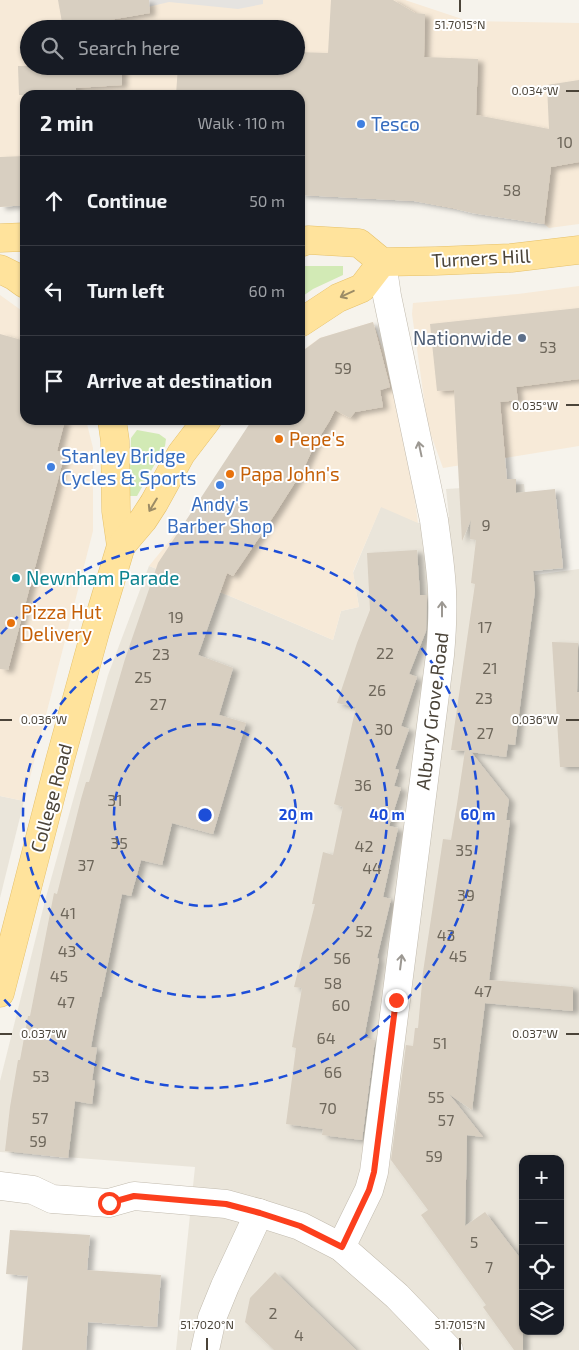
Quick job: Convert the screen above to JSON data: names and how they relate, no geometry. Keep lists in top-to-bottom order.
{
  "streets": {
    "main road": ["Turners Hill", "College Road"],
    "street": ["Albury Grove Road"]
  },
  "crossings": [
    ["Turners Hill", "Albury Grove Road"]
  ],
  "one_way": ["Albury Grove Road"],
  "places": [
    "Tesco",
    "Nationwide",
    "Pepe's",
    "Stanley Bridge Cycles & Sports",
    "Papa John's",
    "Andy's Barber Shop",
    "Newnham Parade",
    "Pizza Hut Delivery"
  ],
  "house_numbers": [
    "10",
    "58",
    "53",
    "59",
    "9",
    "19",
    "17",
    "22",
    "23",
    "21",
    "25",
    "26",
    "23",
    "27",
    "30",
    "27",
    "36",
    "31",
    "35",
    "42",
    "35",
    "37",
    "44",
    "39",
    "41",
    "52",
    "43",
    "43",
    "45",
    "56",
    "45",
    "58",
    "47",
    "47",
    "60",
    "64",
    "51",
    "66",
    "53",
    "55",
    "70",
    "57",
    "57",
    "59",
    "59",
    "5",
    "7",
    "2",
    "4"
  ],
  "page": {
    "search": "Search here",
    "heading": ["2 min", "Walk · 110 m"],
    "list": [
      ["Continue", "50 m"],
      ["Turn left", "60 m"],
      "Arrive at destination"
    ],
    "map_buttons": ["+", "−"]
  },
  "coordinates": [
    "51.7015°N",
    "0.034°W",
    "0.035°W",
    "0.036°W",
    "0.037°W",
    "51.7020°N"
  ],
  "rings": ["20 m", "40 m", "60 m"]
}
